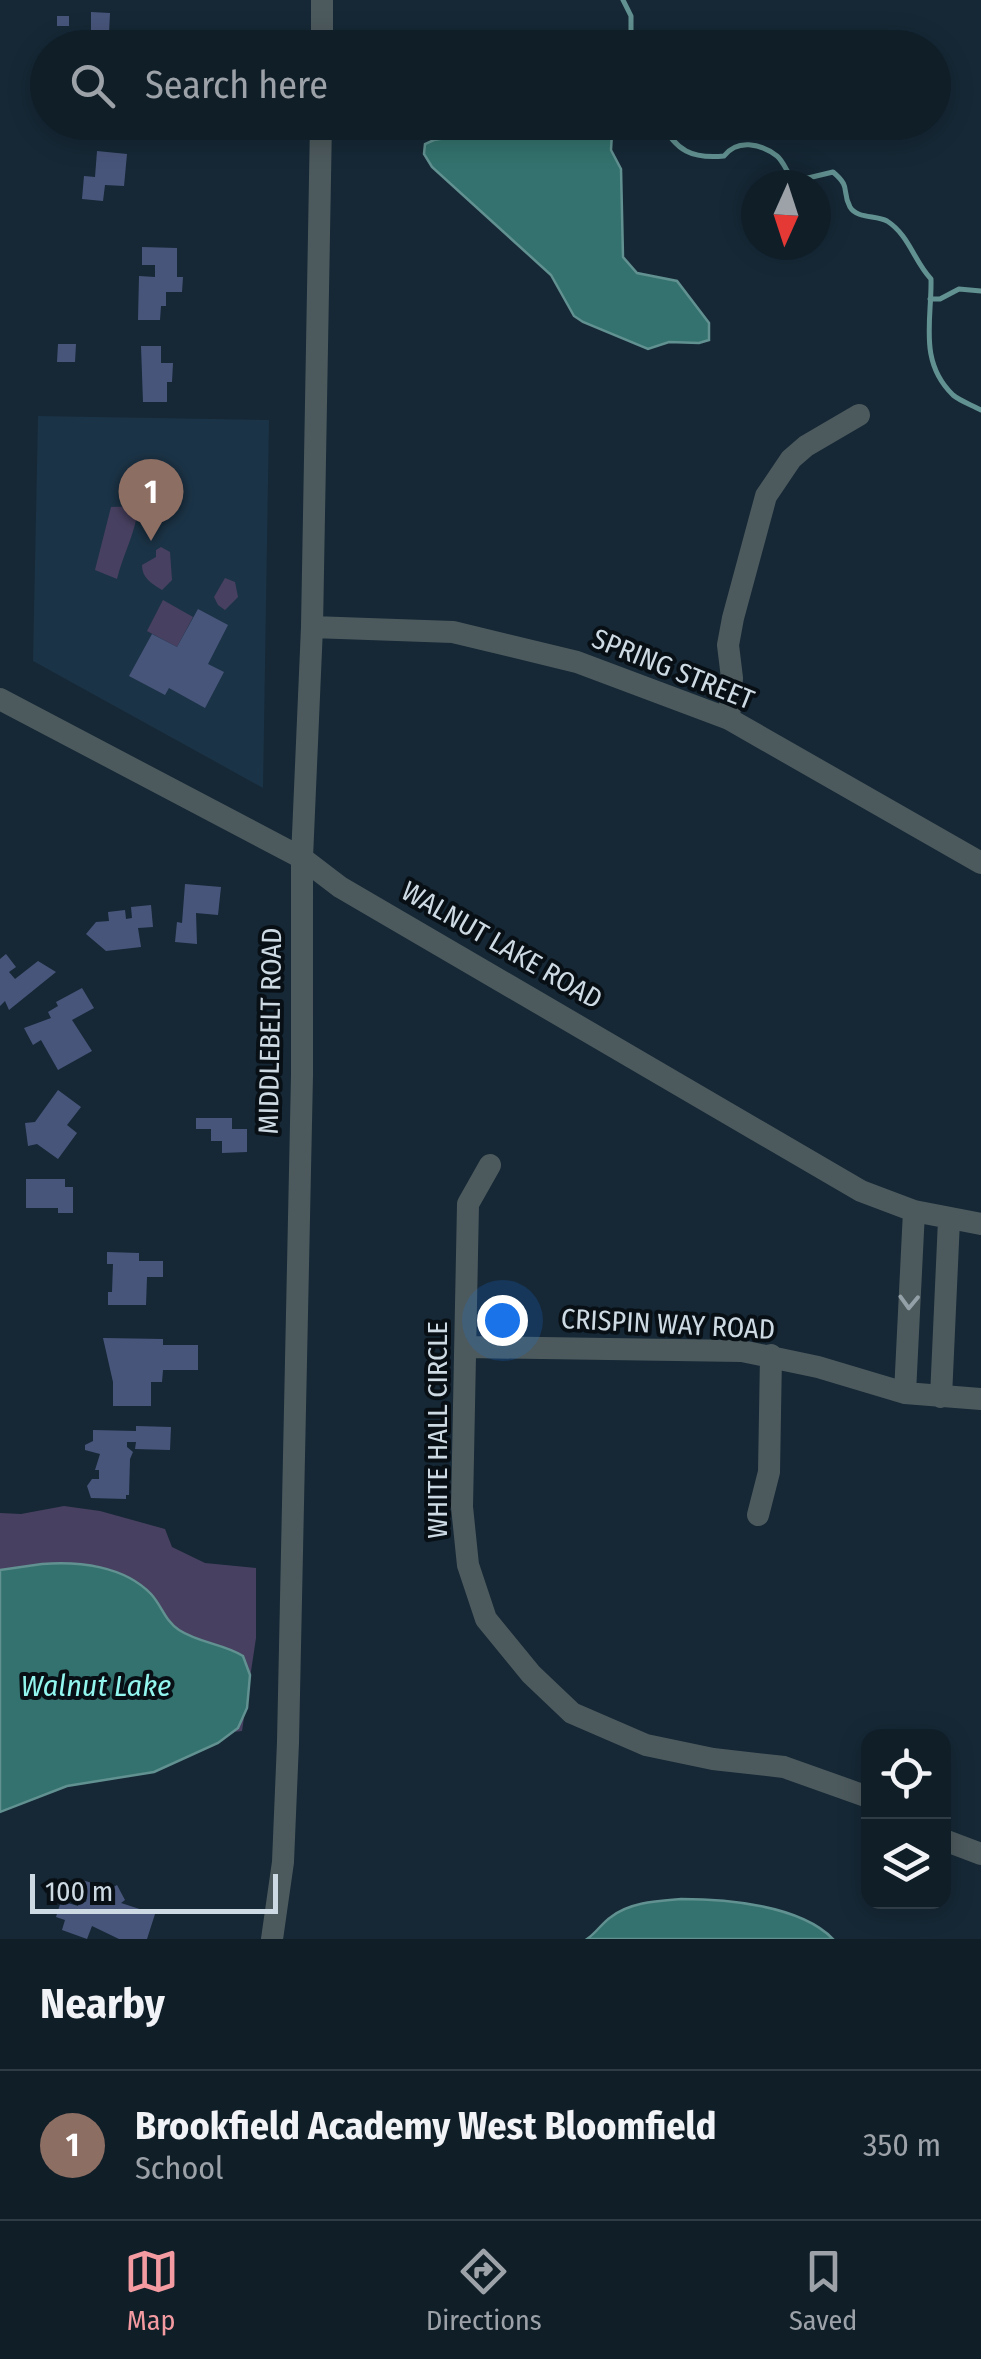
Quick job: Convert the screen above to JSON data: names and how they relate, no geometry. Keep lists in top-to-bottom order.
{
  "streets": {
    "street": [
      "SPRING STREET",
      "WALNUT LAKE ROAD",
      "MIDDLEBELT ROAD",
      "CRISPIN WAY ROAD",
      "WHITE HALL CIRCLE"
    ]
  },
  "crossings": [
    ["SPRING STREET", "MIDDLEBELT ROAD"],
    ["WALNUT LAKE ROAD", "MIDDLEBELT ROAD"],
    ["CRISPIN WAY ROAD", "WHITE HALL CIRCLE"]
  ],
  "water": ["Walnut Lake"],
  "scale_bar": "100 m",
  "north": "bottom",
  "page": {
    "search": "Search here",
    "pins": "1",
    "scale": "100 m",
    "heading": "Nearby",
    "list": [
      {
        "mark": "1",
        "name": "Brookfield Academy West Bloomfield",
        "note": "School",
        "value": "350 m"
      }
    ],
    "nav": ["Map", "Directions", "Saved"]
  }
}
